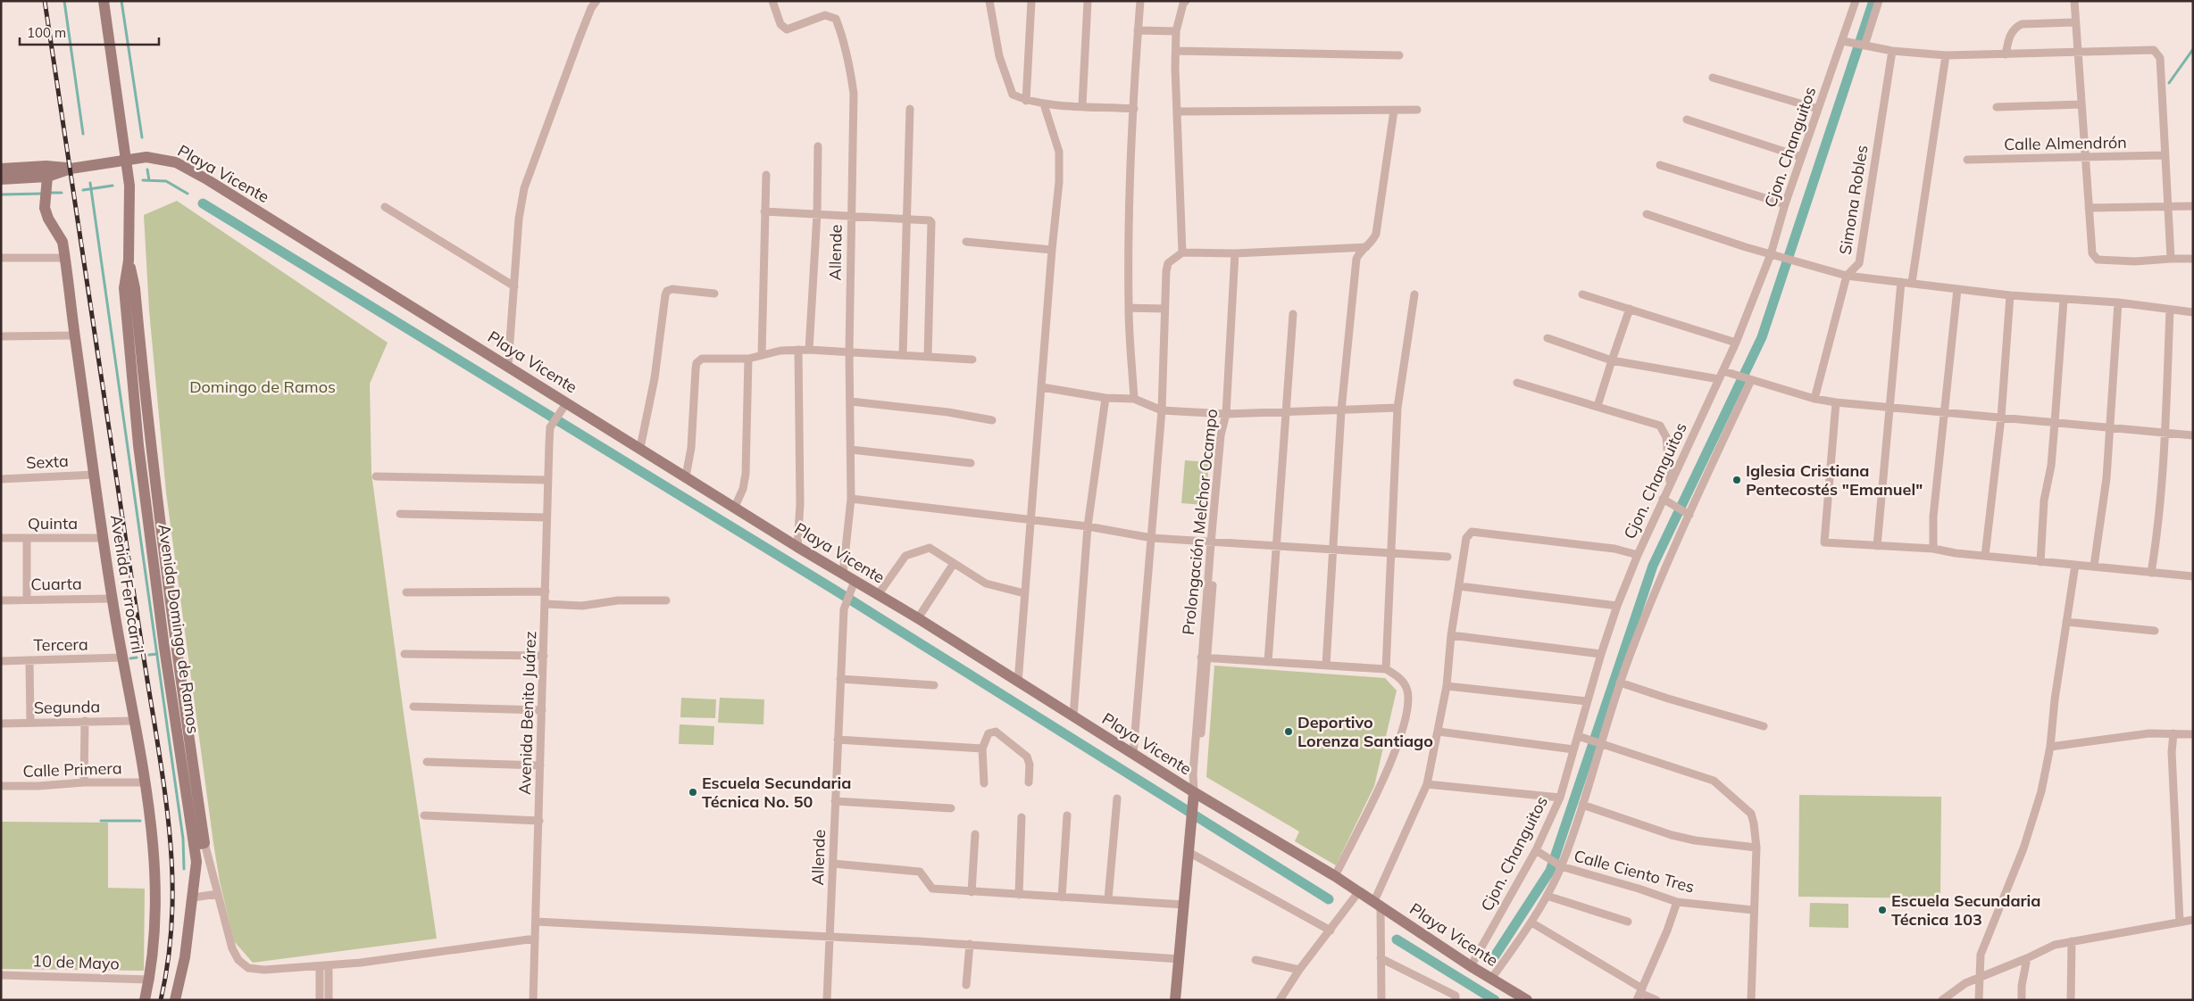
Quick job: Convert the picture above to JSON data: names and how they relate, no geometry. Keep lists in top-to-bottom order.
{
  "streets": {
    "street": [
      "Calle Almendrón",
      "Cjon. Changuitos",
      "Playa Vicente",
      "Simona Robles",
      "Allende",
      "Sexta",
      "Prolongación Melchor Ocampo",
      "Quinta",
      "Cuarta",
      "Avenida Ferrocarril",
      "Avenida Domingo de Ramos",
      "Tercera",
      "Segunda",
      "Avenida Benito Juárez",
      "Calle Primera",
      "Calle Ciento Tres",
      "10 de Mayo"
    ]
  },
  "crossings": [
    ["Cjon. Changuitos", "Playa Vicente"],
    ["Cjon. Changuitos", "Calle Ciento Tres"],
    ["Playa Vicente", "Allende"],
    ["Playa Vicente", "Prolongación Melchor Ocampo"],
    ["Playa Vicente", "Avenida Domingo de Ramos"],
    ["Playa Vicente", "Avenida Benito Juárez"],
    ["Sexta", "Avenida Ferrocarril"],
    ["Quinta", "Avenida Ferrocarril"],
    ["Cuarta", "Avenida Ferrocarril"],
    ["Avenida Ferrocarril", "Tercera"],
    ["Avenida Ferrocarril", "Segunda"],
    ["Avenida Ferrocarril", "Calle Primera"],
    ["Avenida Ferrocarril", "10 de Mayo"]
  ],
  "parks": ["Domingo de Ramos"],
  "places": [
    "Iglesia Cristiana Pentecostés \"Emanuel\"",
    "Deportivo Lorenza Santiago",
    "Escuela Secundaria Técnica No. 50",
    "Escuela Secundaria Técnica 103"
  ],
  "scale_bar": "100 m"
}
